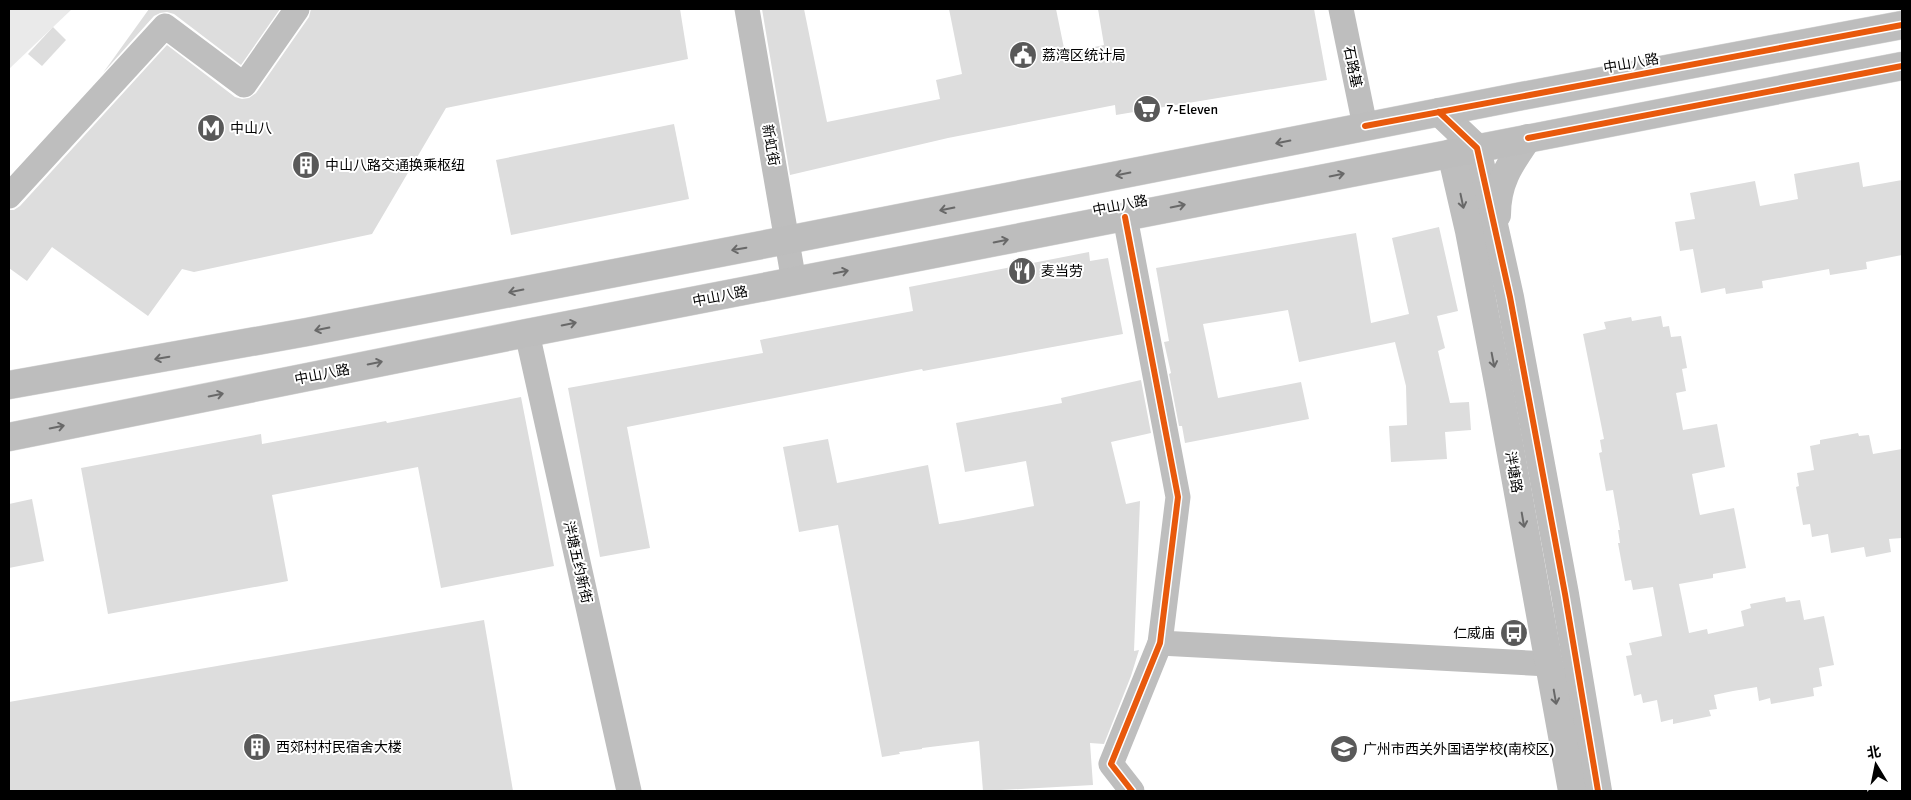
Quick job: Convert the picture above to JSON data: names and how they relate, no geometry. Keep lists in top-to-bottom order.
{
  "streets": {
    "main road": ["中山八路"],
    "street": [
      "石路基",
      "新虹街",
      "泮塘路",
      "泮塘五约新街"
    ]
  },
  "crossings": [
    ["中山八路", "石路基"],
    ["中山八路", "新虹街"],
    ["中山八路", "泮塘路"],
    ["中山八路", "泮塘五约新街"]
  ],
  "places": {
    "public building": ["荔湾区统计局"],
    "supermarket": ["7-Eleven"],
    "metro station": ["中山八"],
    "building": ["中山八路交通换乘枢纽", "西郊村村民宿舍大楼"],
    "restaurant": ["麦当劳"],
    "bus stop": ["仁威庙"],
    "school or university": ["广州市西关外国语学校(南校区)"]
  },
  "north": "top"
}
